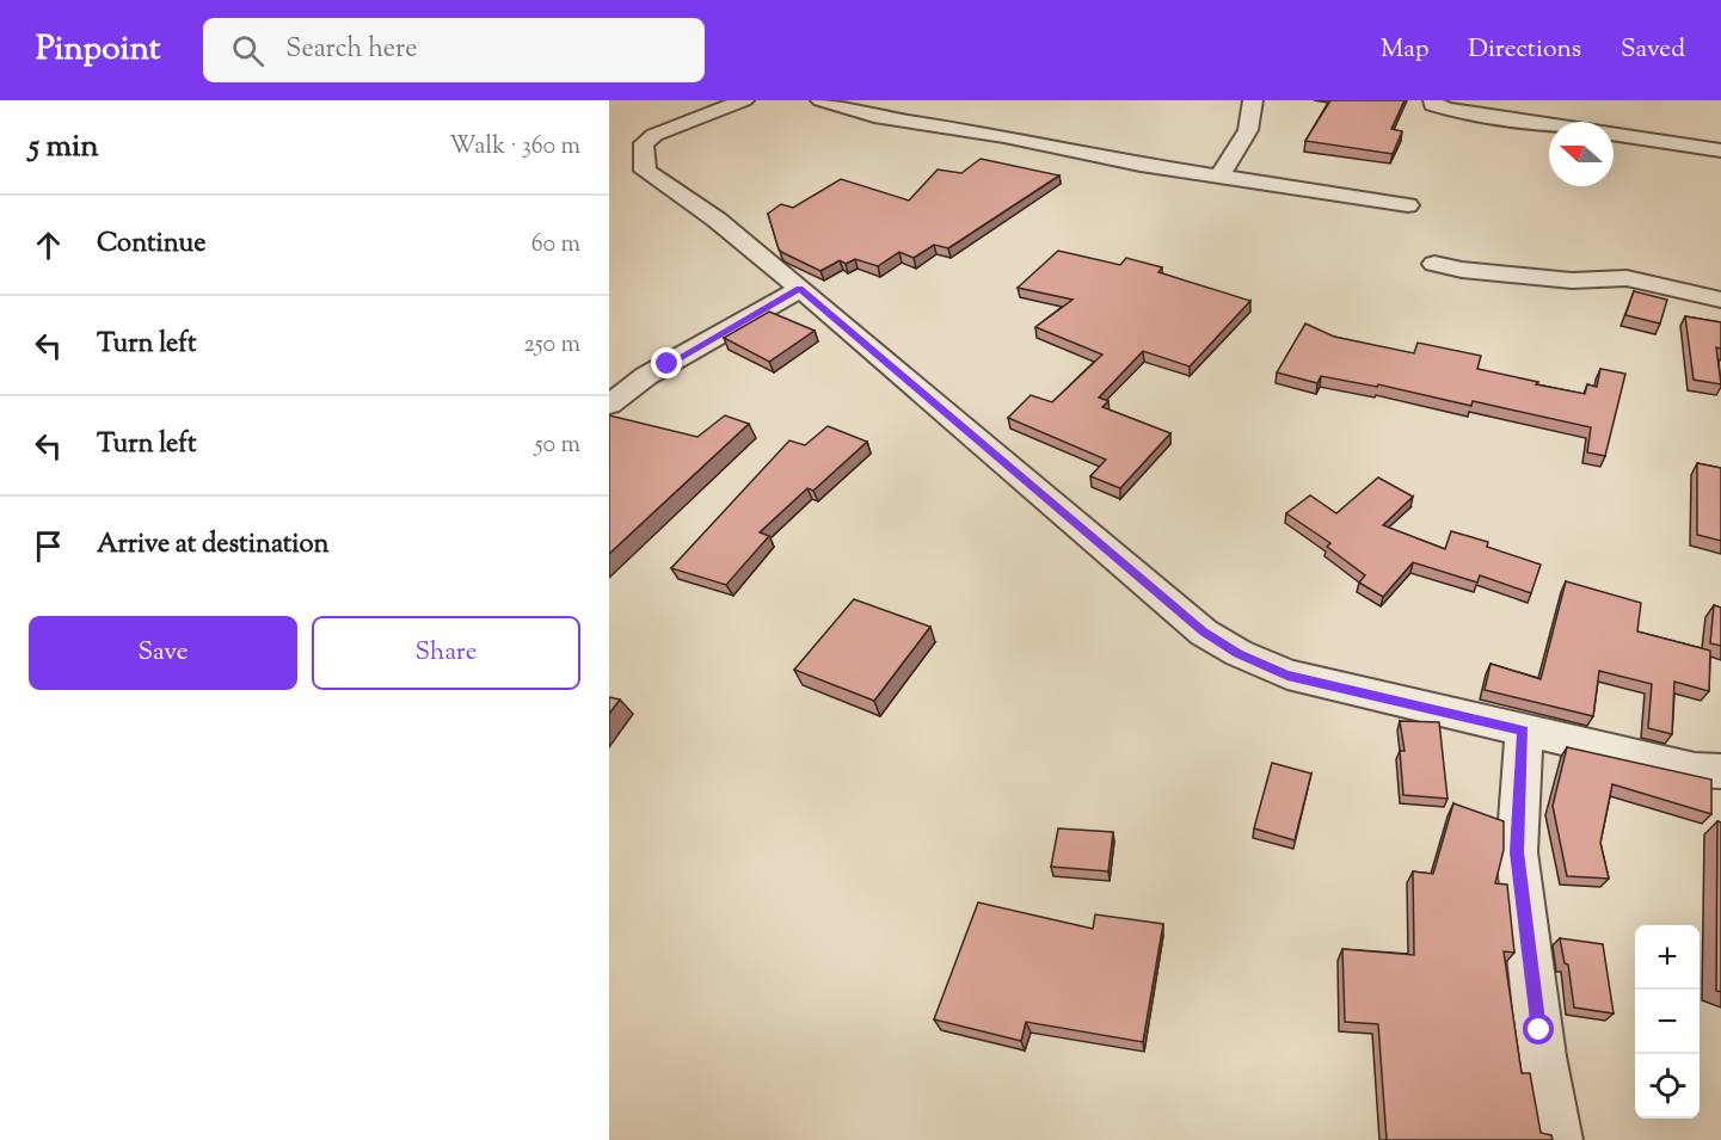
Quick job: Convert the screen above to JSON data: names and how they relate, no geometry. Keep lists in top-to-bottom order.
{
  "north": "left",
  "page": {
    "header": "Pinpoint",
    "search": "Search here",
    "nav": ["Map", "Directions", "Saved"],
    "heading": ["5 min", "Walk · 360 m"],
    "list": [
      ["Continue", "60 m"],
      ["Turn left", "250 m"],
      ["Turn left", "50 m"],
      "Arrive at destination"
    ],
    "buttons": ["Save", "Share"],
    "map_buttons": ["+", "−"]
  }
}
